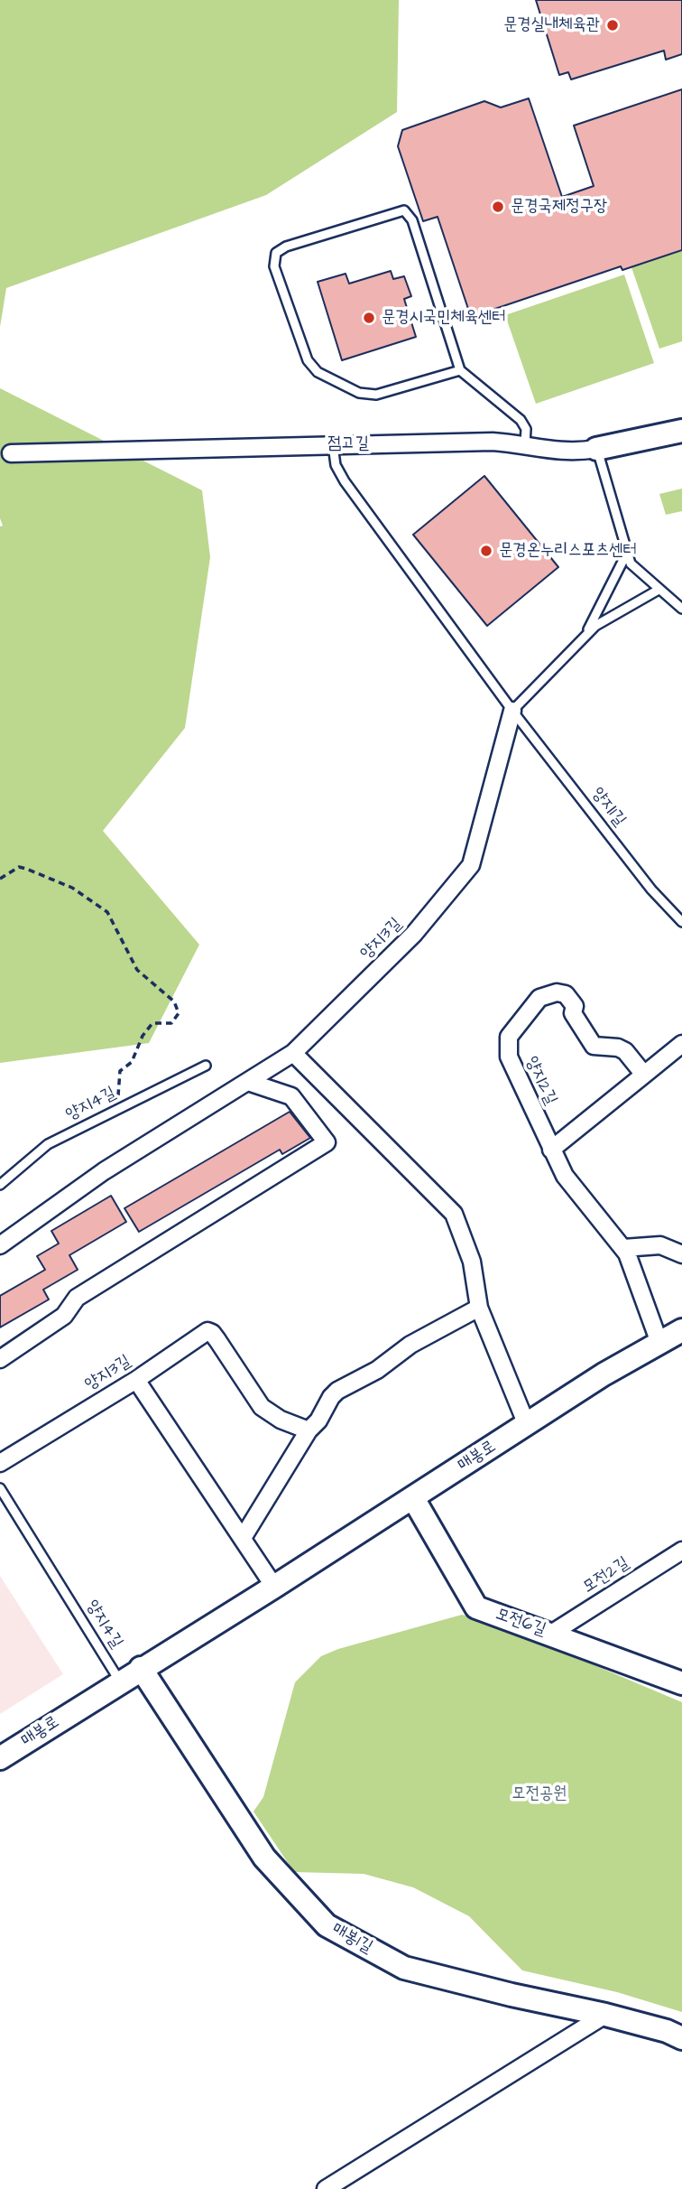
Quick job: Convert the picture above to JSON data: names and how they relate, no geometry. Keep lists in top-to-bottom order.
{
  "streets": {
    "street": [
      "점고길",
      "양지3길",
      "양지2길",
      "매봉로",
      "모전2길",
      "모전6길",
      "매봉1길"
    ],
    "lane": ["양지1길", "양지4길"]
  },
  "crossings": [
    ["점고길", "양지1길"],
    ["양지1길", "양지3길"],
    ["양지2길", "매봉로"],
    ["양지4길", "매봉로"],
    ["매봉로", "모전6길"],
    ["매봉로", "매봉1길"],
    ["모전2길", "모전6길"]
  ],
  "parks": ["모전공원"],
  "places": [
    "문경실내체육관",
    "문경국제정구장",
    "문경시국민체육센터",
    "문경온누리스포츠센터"
  ]
}
